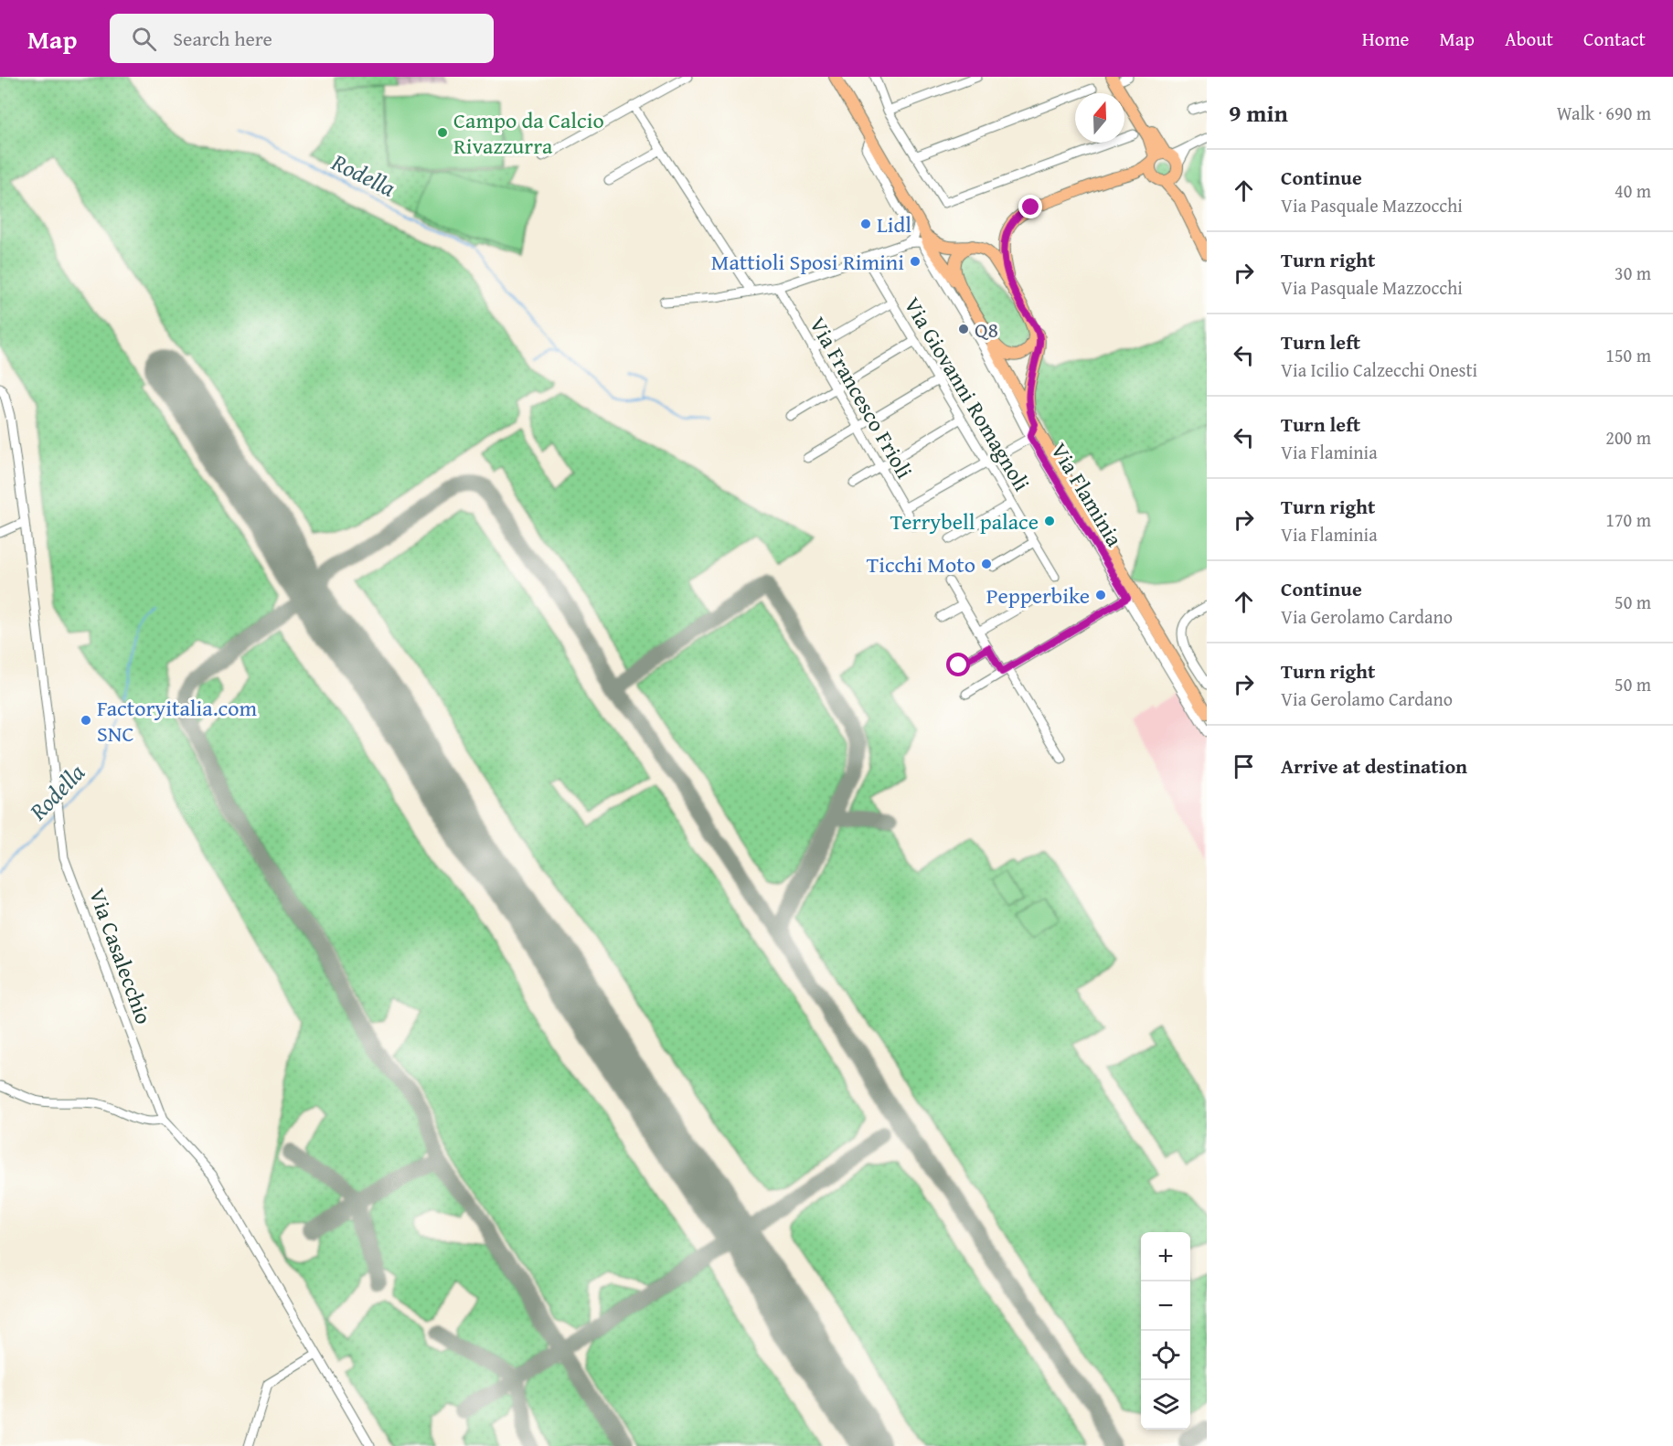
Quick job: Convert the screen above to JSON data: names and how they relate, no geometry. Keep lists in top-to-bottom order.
{
  "streets": {
    "main road": ["Via Flaminia"],
    "street": ["Via Giovanni Romagnoli", "Via Francesco Frioli", "Via Casalecchio"]
  },
  "water": ["Rodella"],
  "places": [
    "Campo da Calcio Rivazzurra",
    "Lidl",
    "Mattioli Sposi Rimini",
    "Q8",
    "Terrybell palace",
    "Ticchi Moto",
    "Pepperbike",
    "Factoryitalia.com SNC"
  ],
  "north": "top",
  "page": {
    "header": "Map",
    "search": "Search here",
    "nav": [
      "Home",
      "Map",
      "About",
      "Contact"
    ],
    "heading": ["9 min", "Walk · 690 m"],
    "list": [
      ["Continue", "Via Pasquale Mazzocchi", "40 m"],
      ["Turn right", "Via Pasquale Mazzocchi", "30 m"],
      ["Turn left", "Via Icilio Calzecchi Onesti", "150 m"],
      ["Turn left", "Via Flaminia", "200 m"],
      ["Turn right", "Via Flaminia", "170 m"],
      ["Continue", "Via Gerolamo Cardano", "50 m"],
      ["Turn right", "Via Gerolamo Cardano", "50 m"],
      "Arrive at destination"
    ],
    "map_buttons": ["+", "−"]
  }
}
